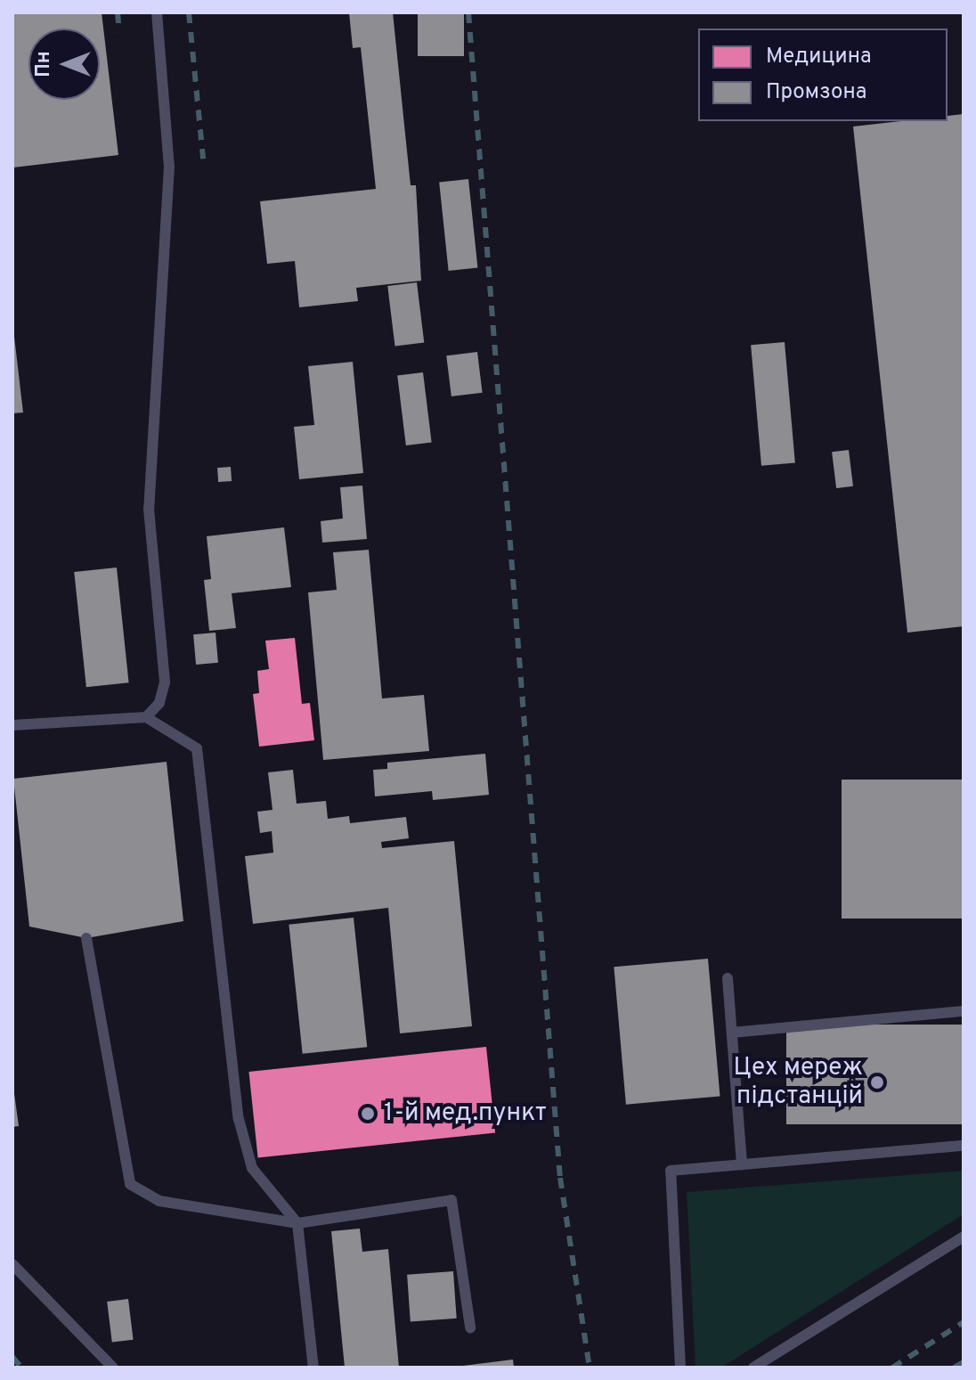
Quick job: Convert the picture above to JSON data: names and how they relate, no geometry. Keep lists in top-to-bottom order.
{
  "places": ["Цех мереж підстанцій", "1-й мед.пункт"],
  "legend": ["Медицина", "Промзона"],
  "north": "left"
}
